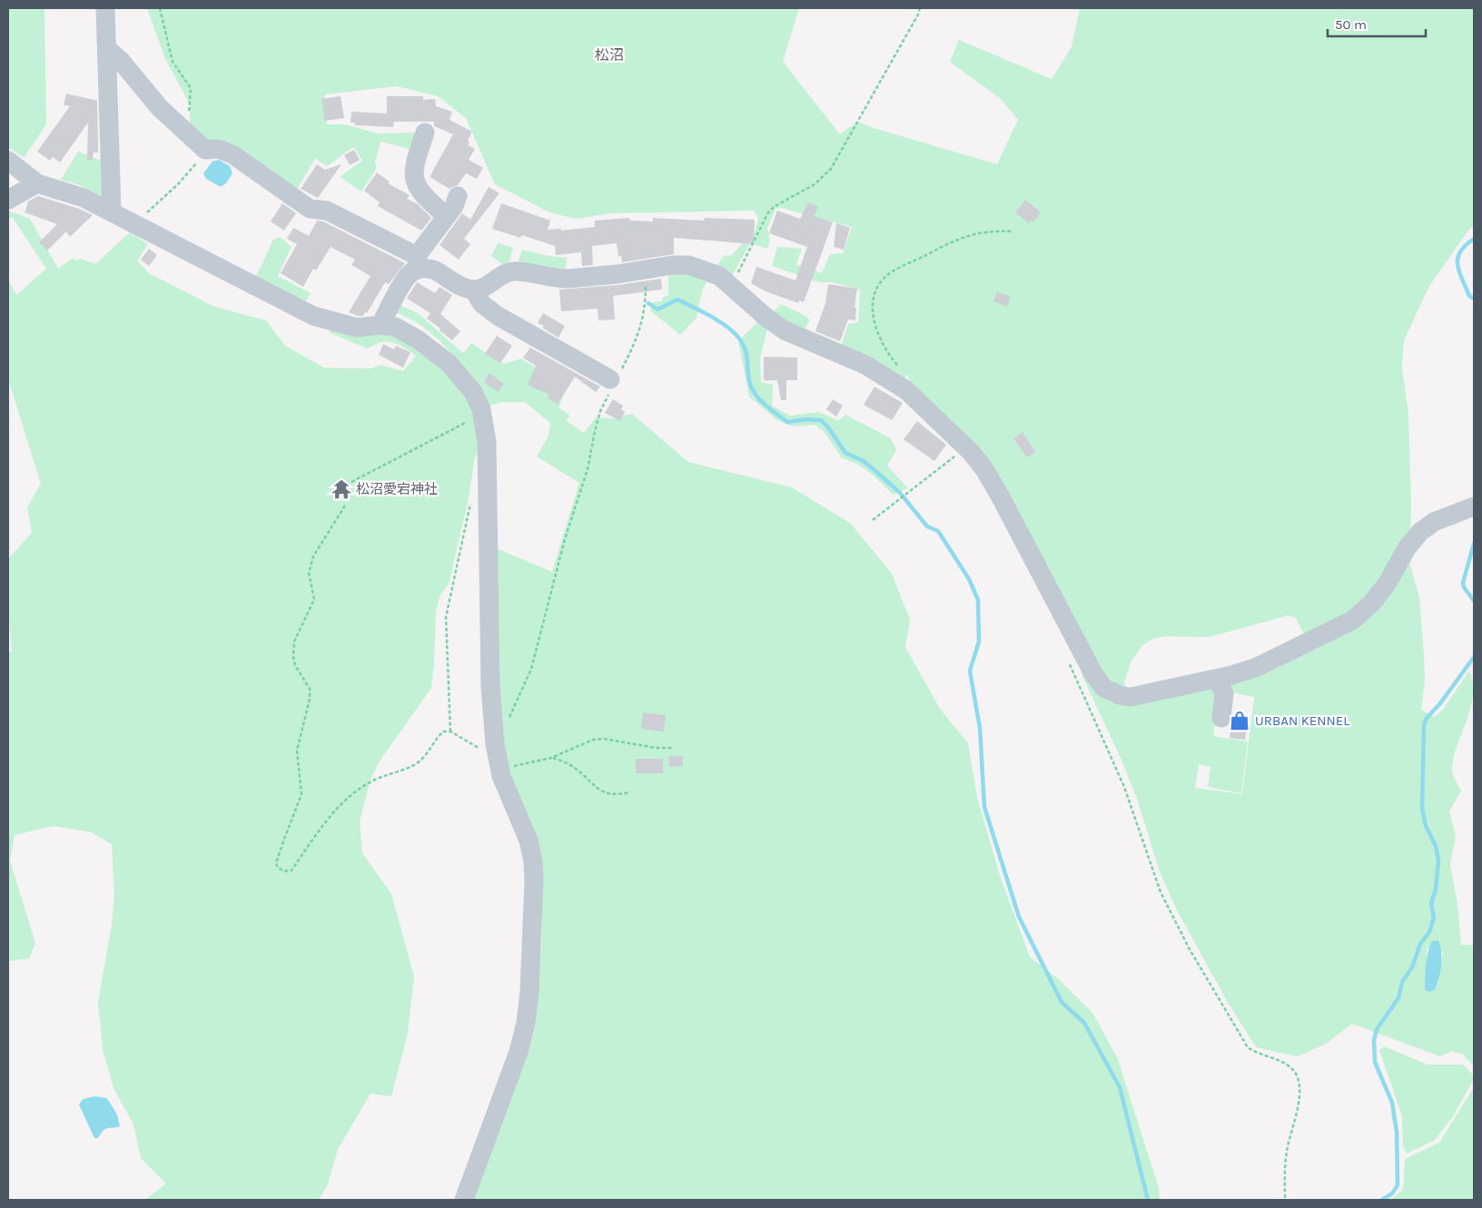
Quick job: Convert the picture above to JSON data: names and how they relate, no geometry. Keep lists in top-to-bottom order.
{
  "districts": ["松沼"],
  "places": {
    "temple": ["松沼愛宕神社"],
    "shop": ["URBAN KENNEL"]
  },
  "scale_bar": "50 m"
}
